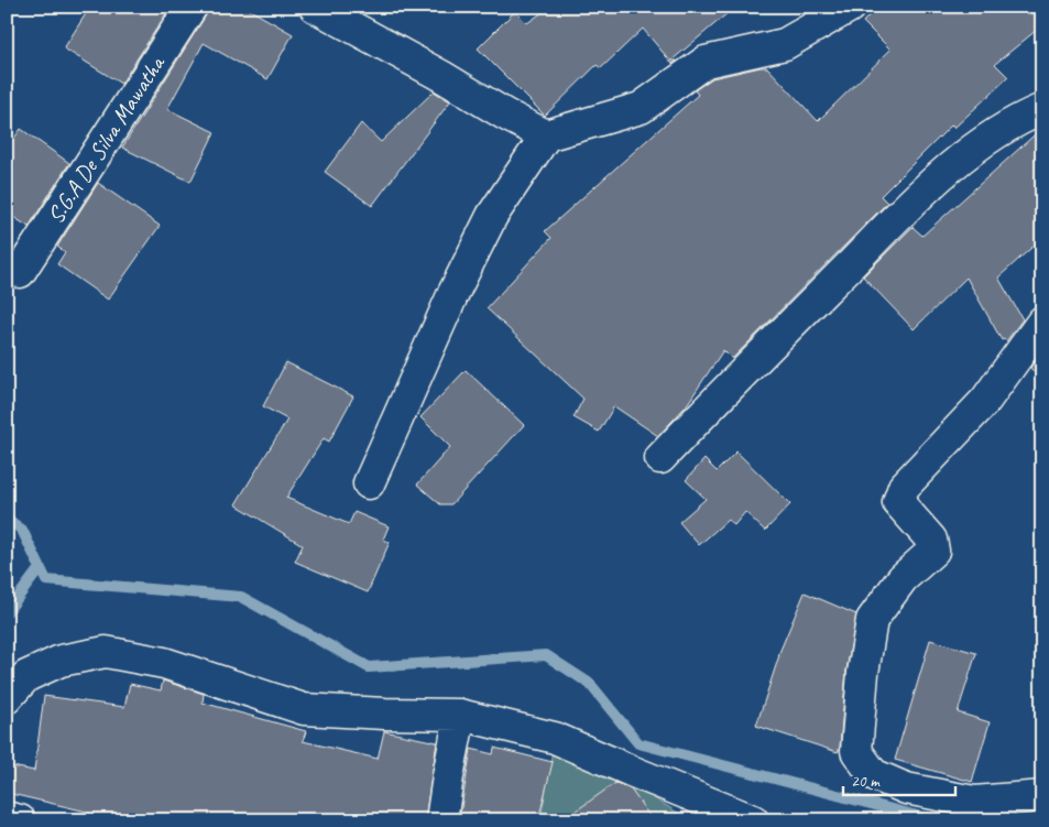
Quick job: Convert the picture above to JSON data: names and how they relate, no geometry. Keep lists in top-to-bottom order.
{
  "streets": {
    "street": ["S.G.A De Silva Mawatha"]
  },
  "scale_bar": "20 m"
}
